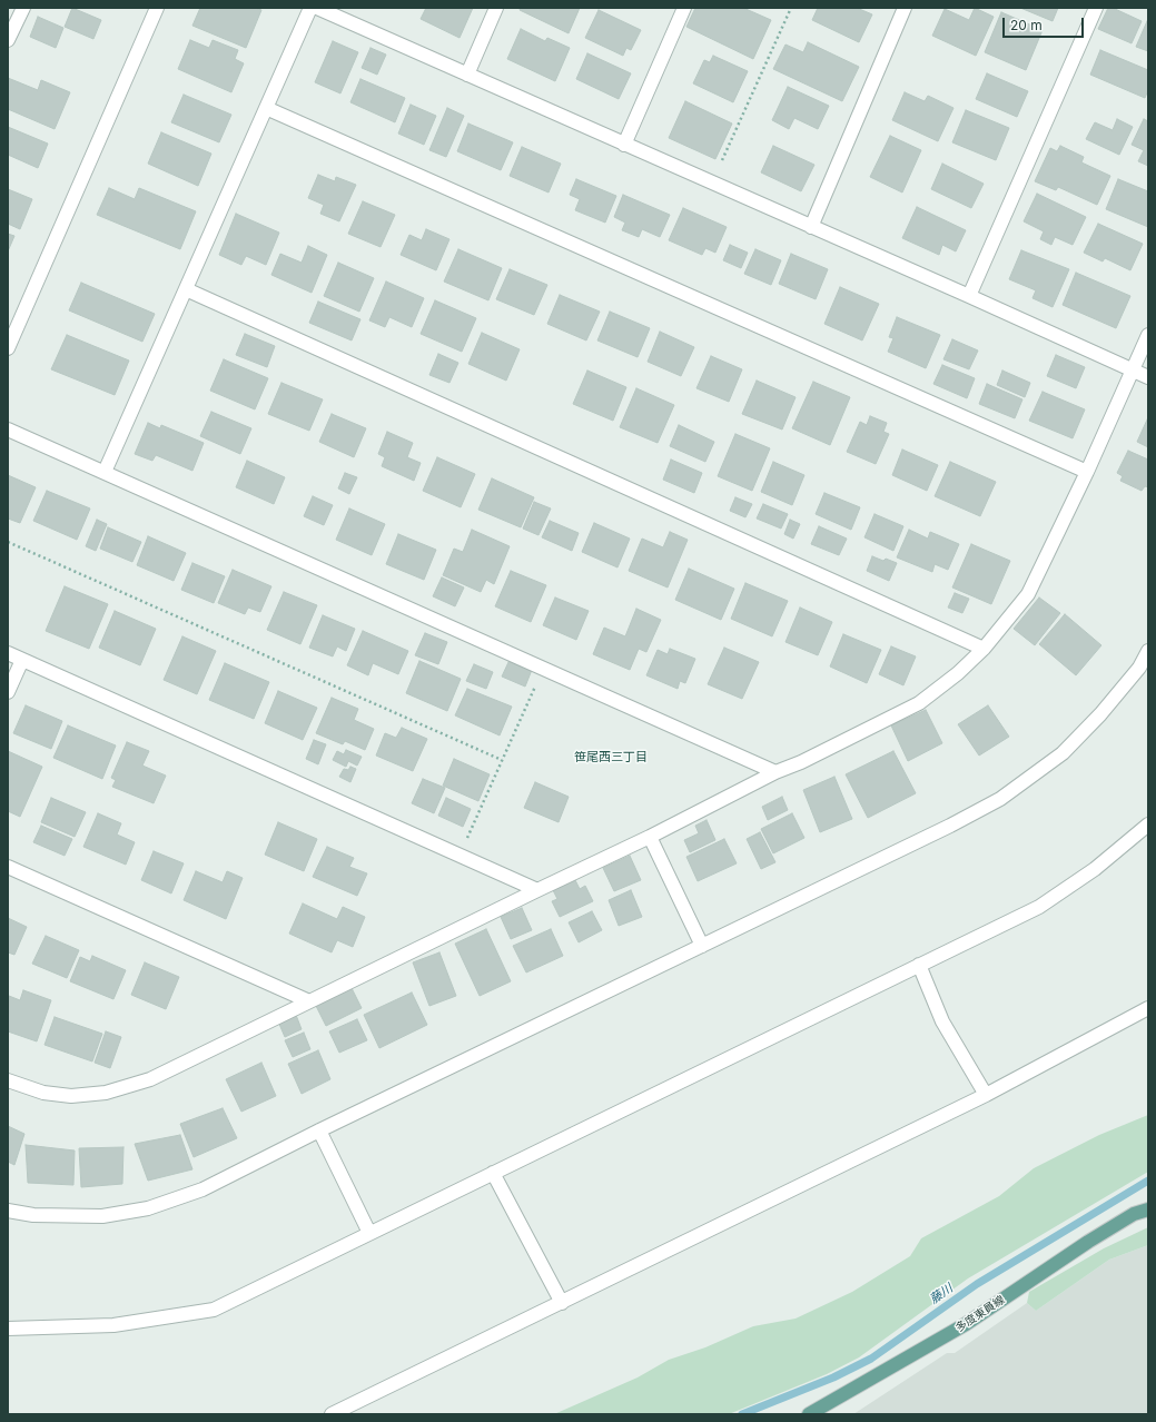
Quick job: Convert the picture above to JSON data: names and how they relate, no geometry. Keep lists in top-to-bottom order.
{
  "streets": {
    "main road": ["多度東員線"]
  },
  "districts": ["笹尾西三丁目"],
  "water": ["藤川"],
  "scale_bar": "20 m"
}
